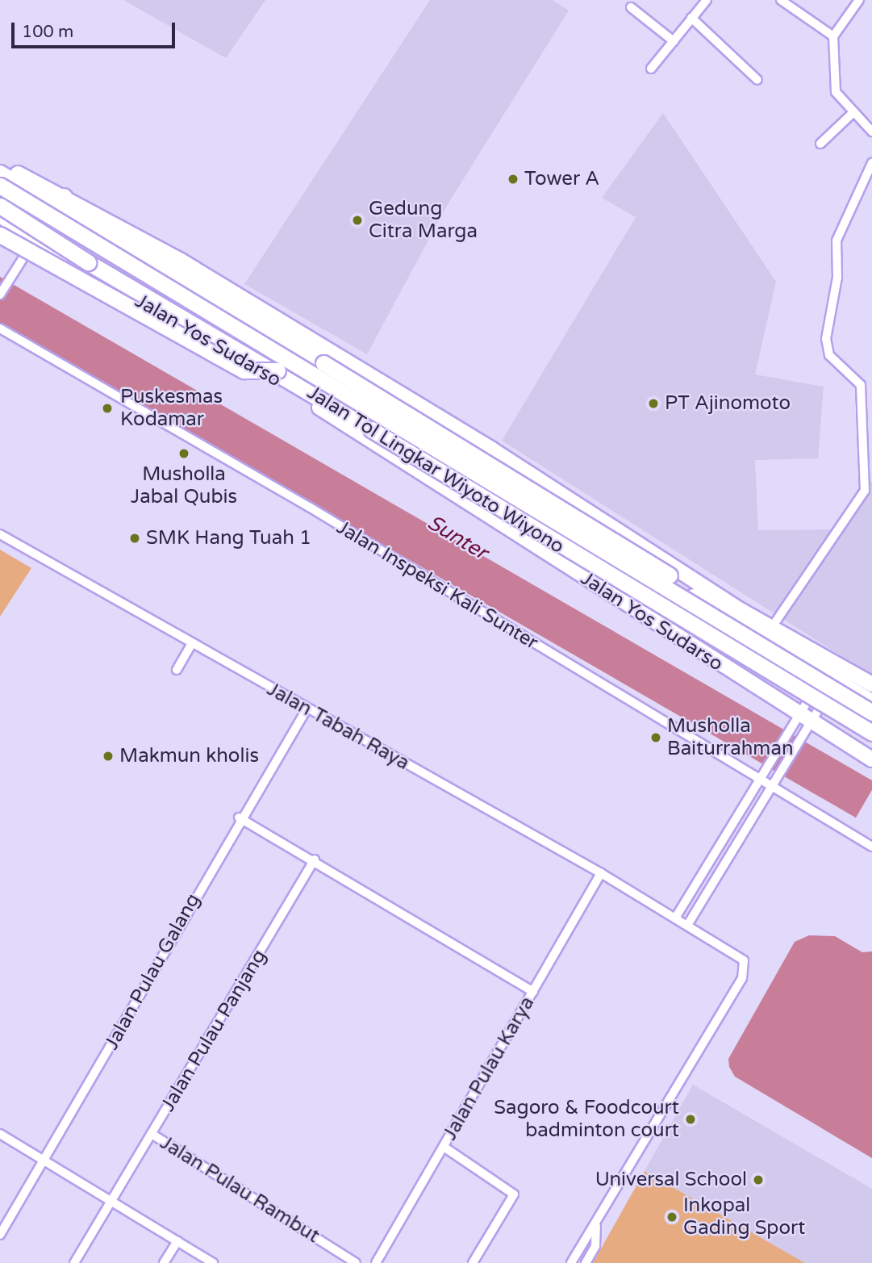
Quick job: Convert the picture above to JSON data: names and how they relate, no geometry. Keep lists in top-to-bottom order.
{
  "streets": {
    "highway": ["Jalan Yos Sudarso", "Jalan Tol Lingkar Wiyoto Wiyono"],
    "street": [
      "Jalan Inspeksi Kali Sunter",
      "Jalan Tabah Raya",
      "Jalan Pulau Galang",
      "Jalan Pulau Panjang",
      "Jalan Pulau Karya",
      "Jalan Pulau Rambut"
    ]
  },
  "crossings": [
    ["Jalan Tabah Raya", "Jalan Pulau Galang"],
    ["Jalan Tabah Raya", "Jalan Pulau Karya"],
    ["Jalan Pulau Panjang", "Jalan Pulau Rambut"]
  ],
  "water": ["Sunter"],
  "places": [
    "Tower A",
    "Gedung Citra Marga",
    "PT Ajinomoto",
    "Puskesmas Kodamar",
    "Musholla Jabal Qubis",
    "SMK Hang Tuah 1",
    "Musholla Baiturrahman",
    "Makmun kholis",
    "Sagoro & Foodcourt badminton court",
    "Universal School",
    "Inkopal Gading Sport"
  ],
  "scale_bar": "100 m"
}
